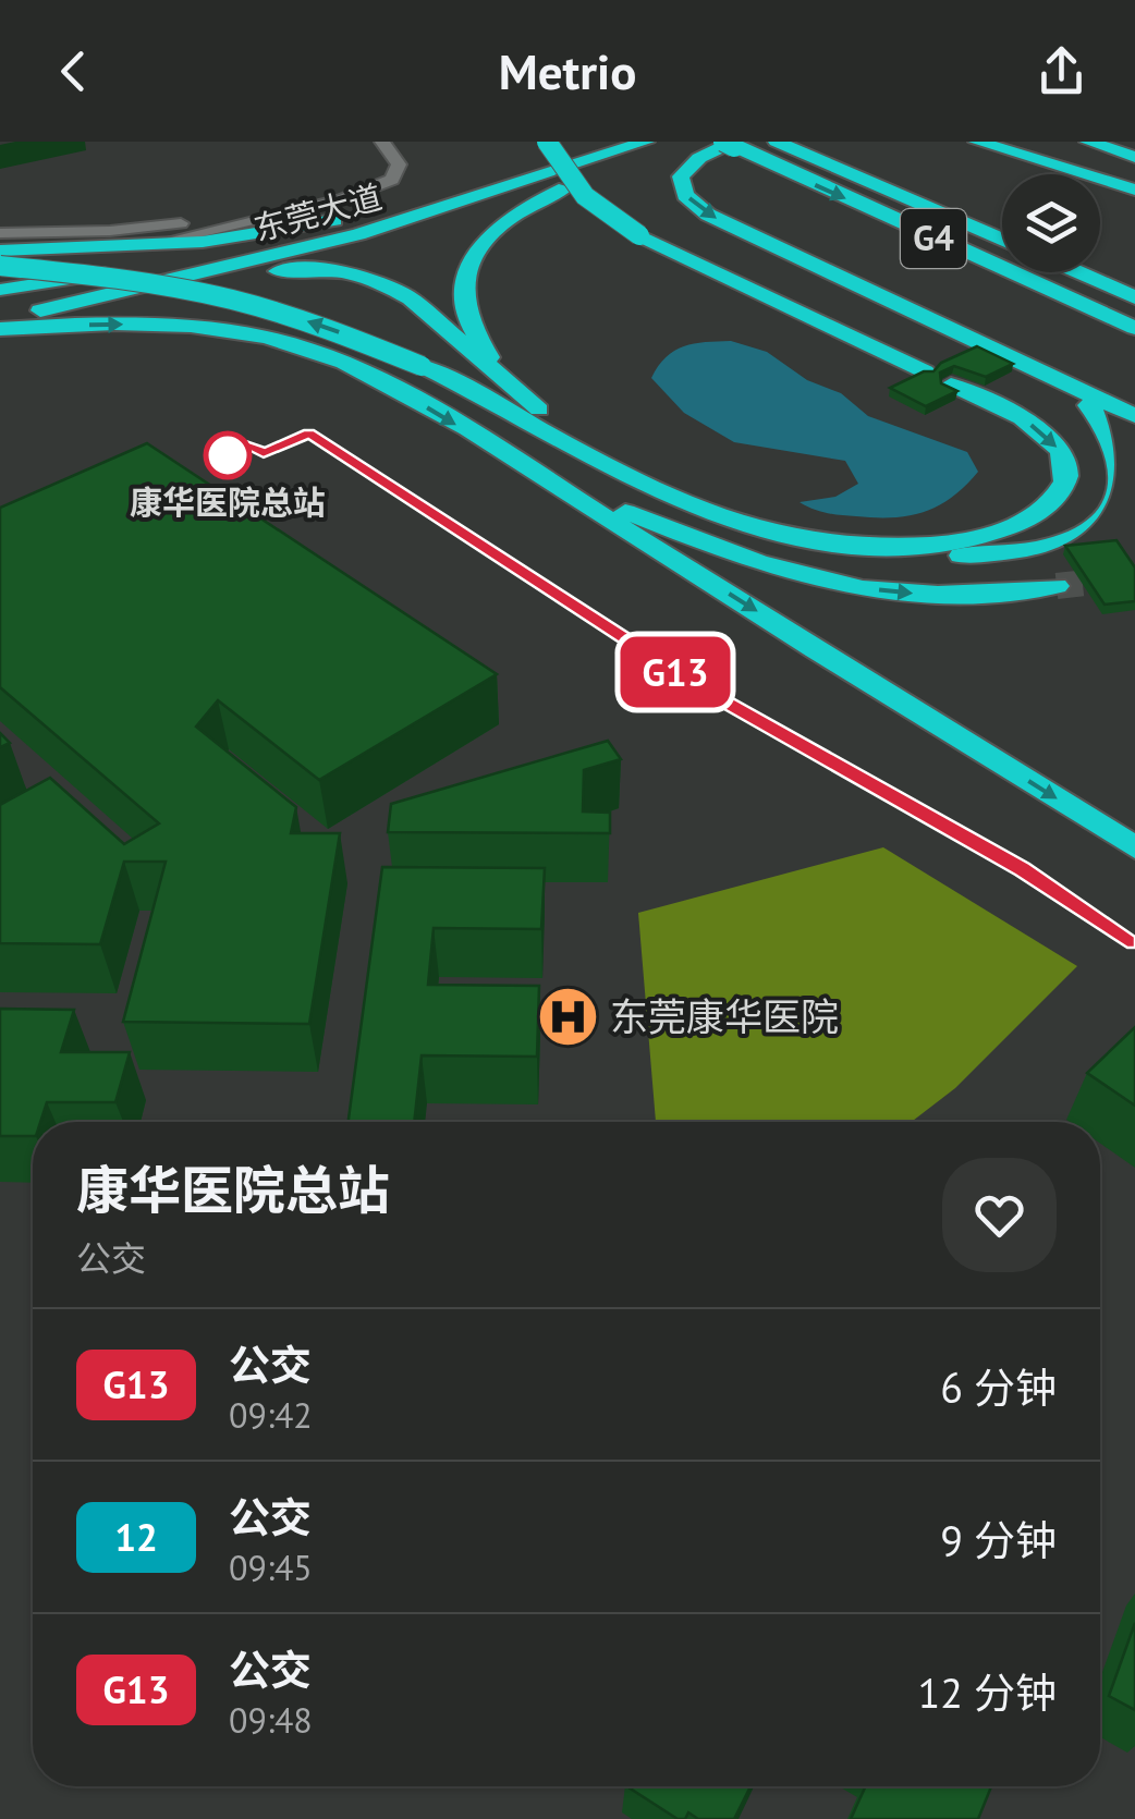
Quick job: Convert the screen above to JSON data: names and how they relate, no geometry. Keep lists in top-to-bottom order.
{
  "streets": {
    "highway": ["东莞大道", "G4"]
  },
  "places": {
    "other": ["康华医院总站"],
    "hospital": ["东莞康华医院"]
  },
  "lines": ["bus line G13"],
  "page": {
    "header": "Metrio",
    "on_map": "G13",
    "heading": ["康华医院总站", "公交"],
    "list": [
      {
        "mark": "G13",
        "name": "公交",
        "note": "09:42",
        "value": "6 分钟"
      },
      {
        "mark": "12",
        "name": "公交",
        "note": "09:45",
        "value": "9 分钟"
      },
      {
        "mark": "G13",
        "name": "公交",
        "note": "09:48",
        "value": "12 分钟"
      }
    ]
  }
}
